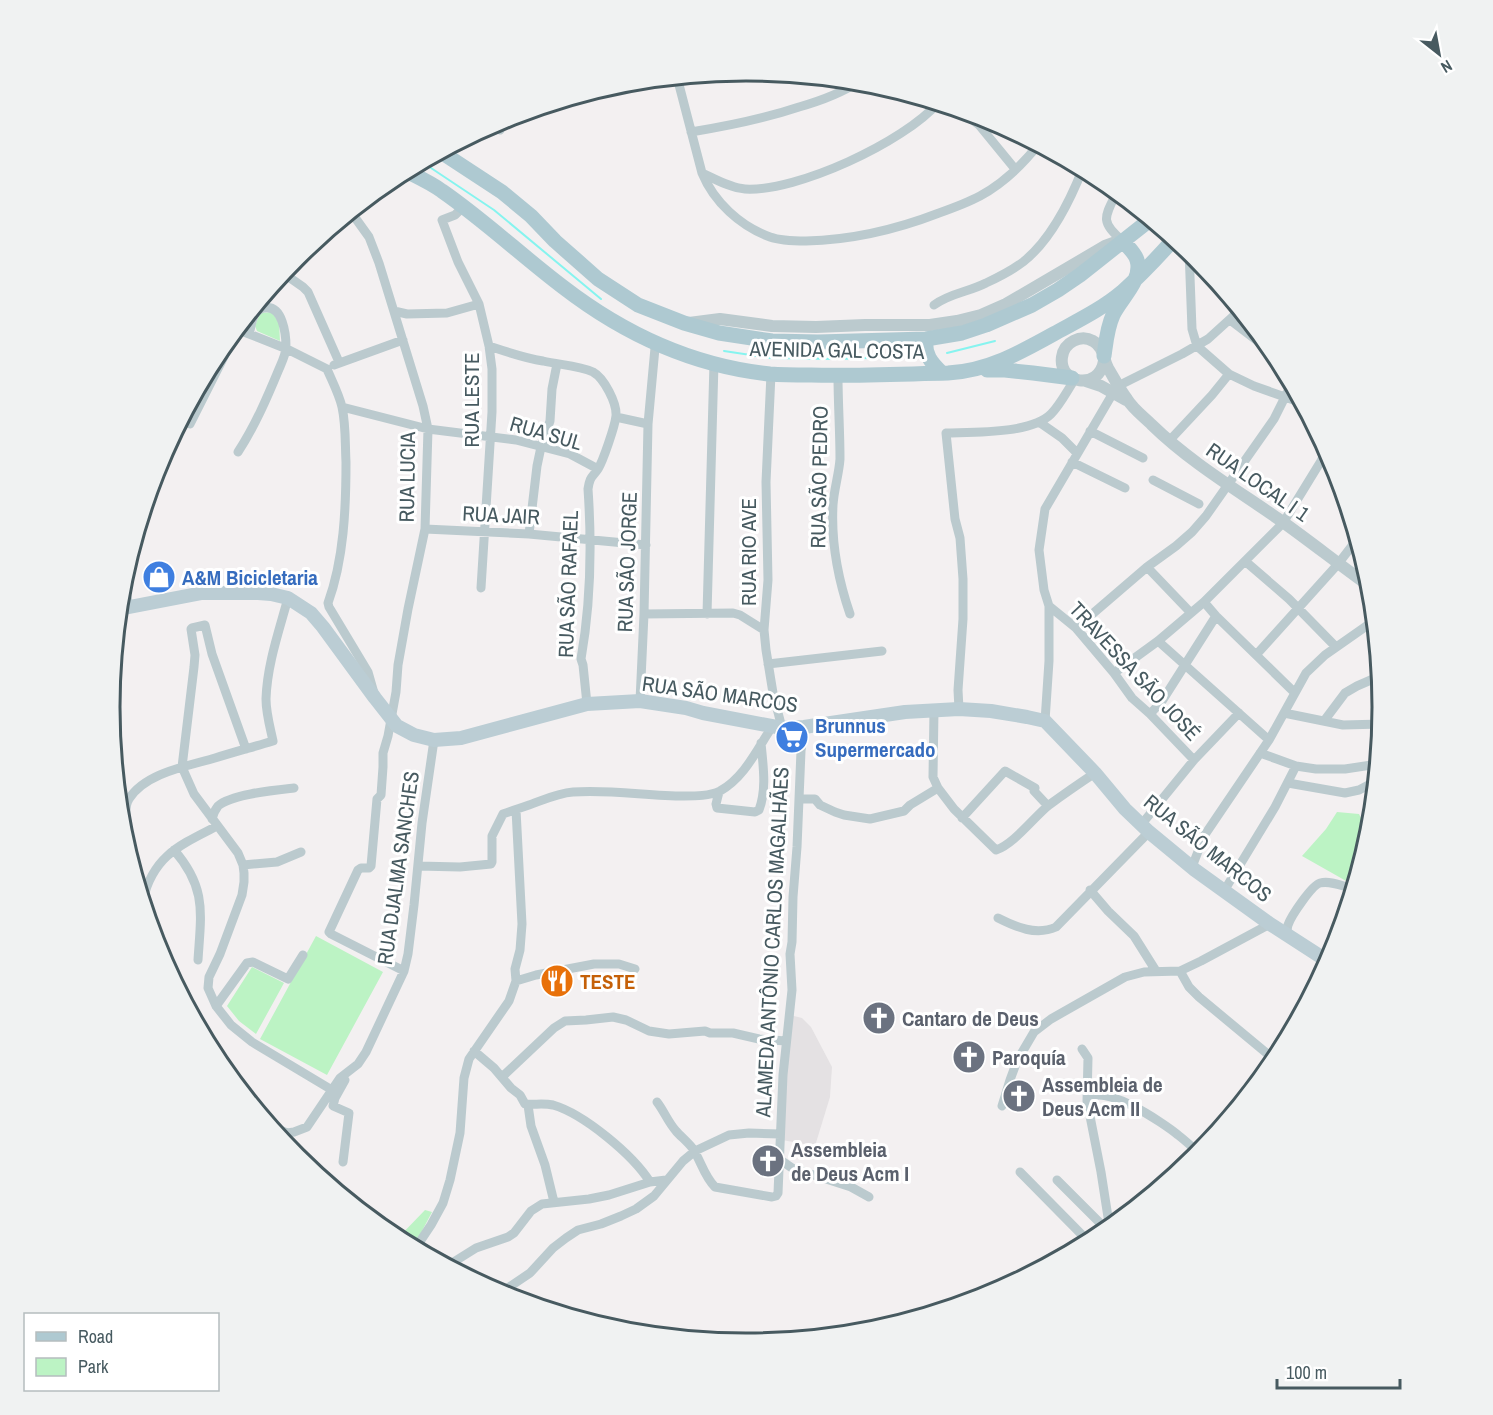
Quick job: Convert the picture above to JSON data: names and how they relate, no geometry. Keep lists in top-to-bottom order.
{
  "streets": {
    "main road": ["AVENIDA GAL COSTA", "RUA SÃO MARCOS"],
    "street": [
      "RUA LESTE",
      "RUA SUL",
      "RUA LUCIA",
      "RUA SÃO PEDRO",
      "RUA LOCAL I 1",
      "RUA JAIR",
      "RUA RIO AVE",
      "RUA SÃO JORGE",
      "RUA SÃO RAFAEL",
      "TRAVESSA SÃO JOSÉ",
      "RUA DJALMA SANCHES",
      "ALAMEDA ANTÔNIO CARLOS MAGALHÃES"
    ]
  },
  "crossings": [
    ["AVENIDA GAL COSTA", "RUA LESTE"],
    ["AVENIDA GAL COSTA", "RUA SÃO PEDRO"],
    ["AVENIDA GAL COSTA", "RUA RIO AVE"],
    ["AVENIDA GAL COSTA", "RUA SÃO JORGE"],
    ["RUA LESTE", "RUA SUL"],
    ["RUA LESTE", "RUA JAIR"],
    ["RUA SUL", "RUA LUCIA"],
    ["RUA SUL", "RUA SÃO RAFAEL"],
    ["RUA LUCIA", "RUA JAIR"],
    ["RUA LUCIA", "RUA SÃO MARCOS"],
    ["RUA LUCIA", "RUA DJALMA SANCHES"],
    ["RUA JAIR", "RUA SÃO JORGE"],
    ["RUA JAIR", "RUA SÃO RAFAEL"],
    ["RUA RIO AVE", "RUA SÃO MARCOS"],
    ["RUA SÃO JORGE", "RUA SÃO MARCOS"],
    ["RUA SÃO RAFAEL", "RUA SÃO MARCOS"],
    ["RUA SÃO MARCOS", "RUA DJALMA SANCHES"],
    ["RUA SÃO MARCOS", "ALAMEDA ANTÔNIO CARLOS MAGALHÃES"]
  ],
  "places": {
    "shop": ["A&M Bicicletaria"],
    "supermarket": ["Brunnus Supermercado"],
    "restaurant": ["TESTE"],
    "church": [
      "Cantaro de Deus",
      "Paroquía",
      "Assembleia de Deus Acm II",
      "Assembleia de Deus Acm I"
    ]
  },
  "legend": ["Road", "Park"],
  "scale_bar": "100 m",
  "north": "bottom right"
}
